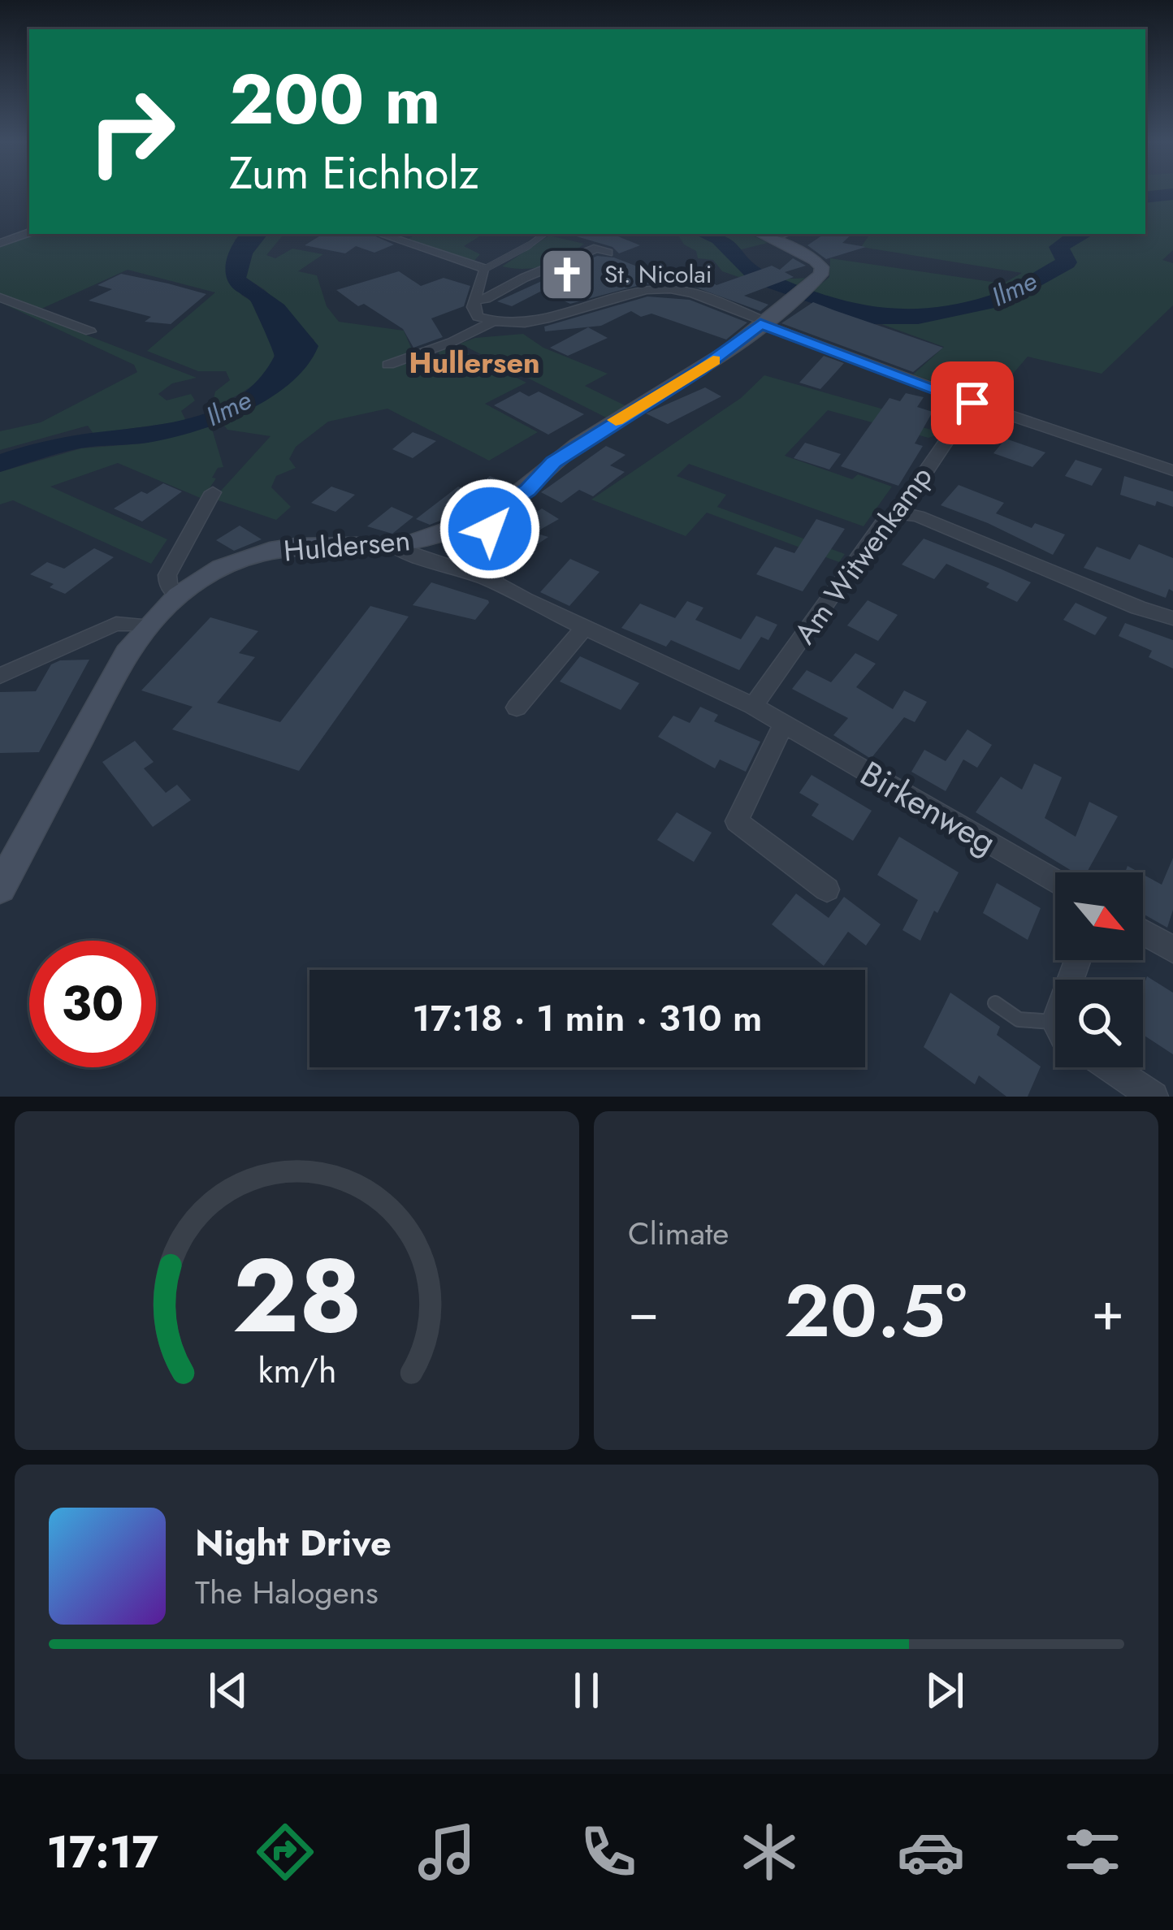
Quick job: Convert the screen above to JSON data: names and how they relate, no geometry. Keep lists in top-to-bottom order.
{
  "streets": {
    "street": ["Huldersen", "Am Witwenkamp", "Birkenweg"]
  },
  "crossings": [
    ["Huldersen", "Birkenweg"],
    ["Am Witwenkamp", "Birkenweg"]
  ],
  "districts": ["Hullersen"],
  "water": ["Ilme"],
  "places": {
    "church": ["St. Nicolai"]
  },
  "north": "bottom right",
  "page": {
    "turn": ["200 m", "Zum Eichholz"],
    "limit": "30",
    "trip": "17:18 · 1 min · 310 m",
    "tile": "Climate",
    "heat": ["−", "20.5°", "+"],
    "song": ["Night Drive", "The Halogens"],
    "tabs": "17:17",
    "gauge": ["28", "km/h"]
  }
}
